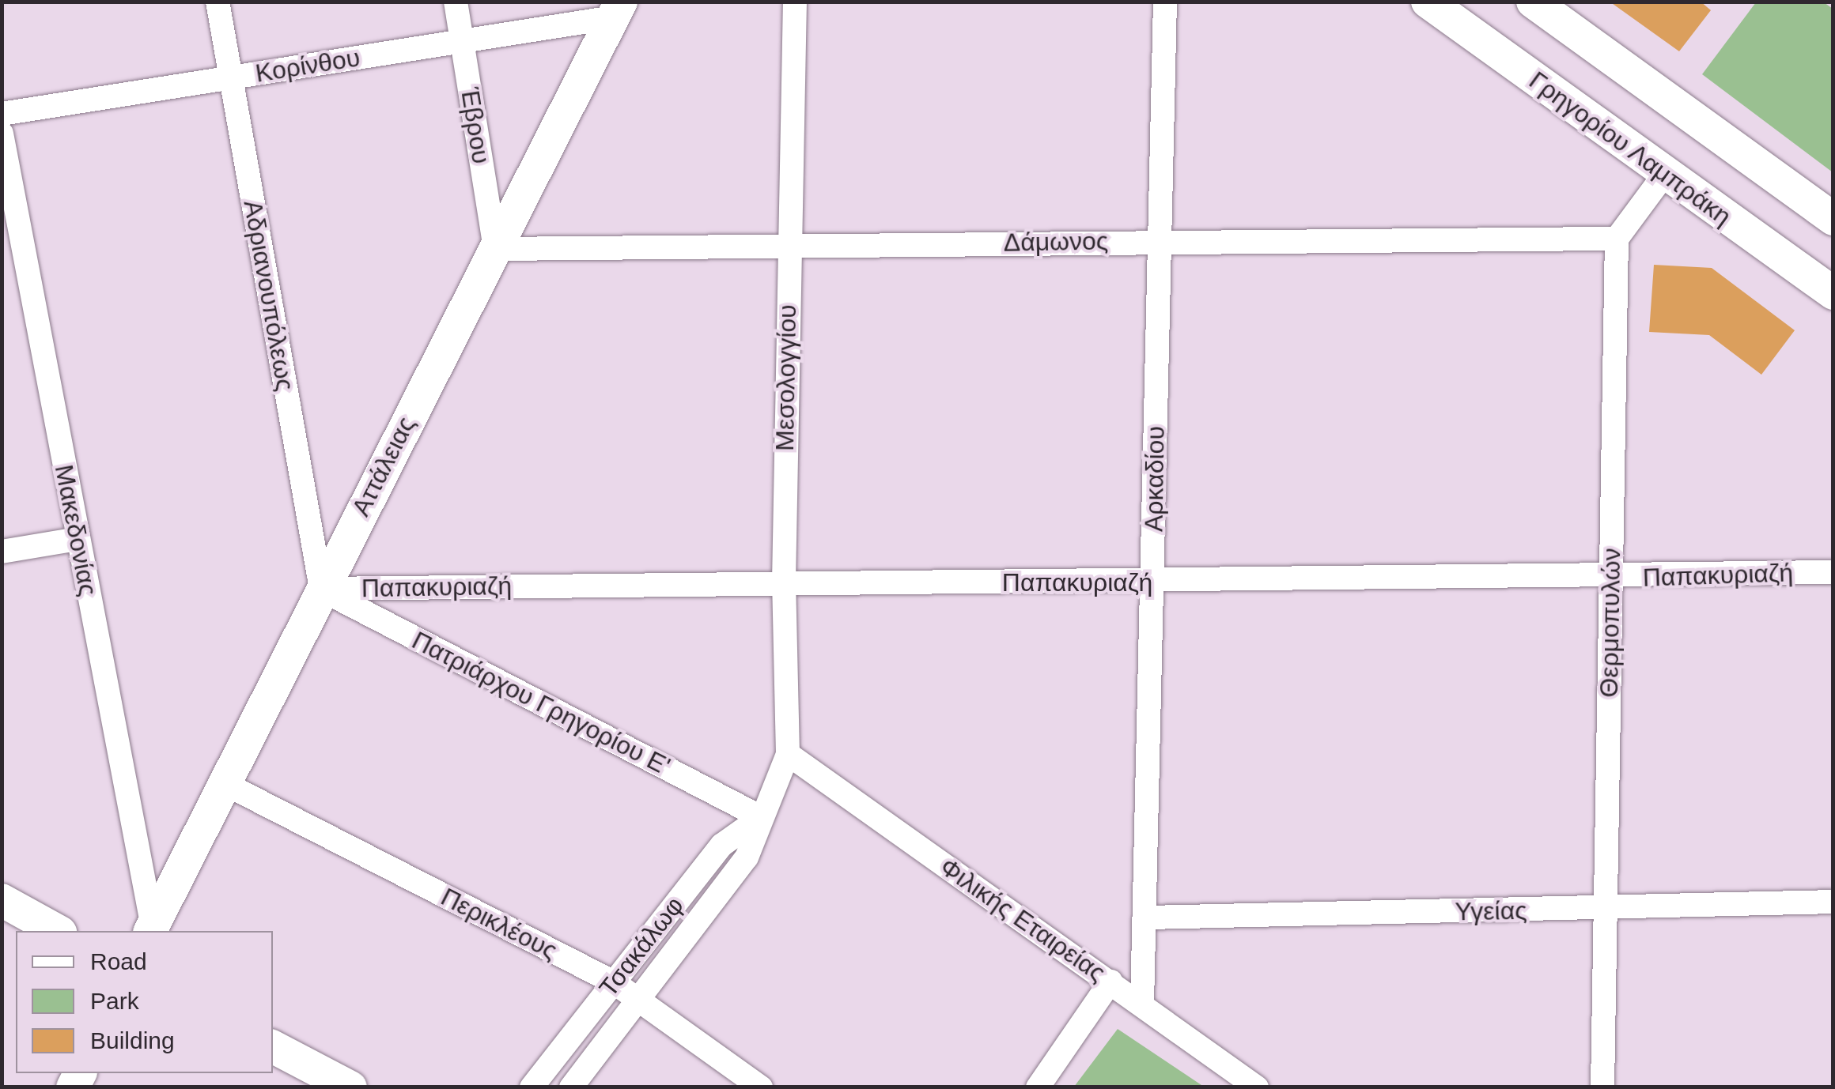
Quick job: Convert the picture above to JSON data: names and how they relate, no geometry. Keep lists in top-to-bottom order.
{
  "streets": {
    "street": [
      "Κορίνθου",
      "Έβρου",
      "Γρηγορίου Λαμπράκη",
      "Δάμωνος",
      "Αδριανουπόλεως",
      "Μεσολογγίου",
      "Αττάλειας",
      "Αρκαδίου",
      "Μακεδονίας",
      "Παπακυριαζή",
      "Θερμοπυλών",
      "Πατριάρχου Γρηγορίου Ε'",
      "Υγείας",
      "Φιλικής Εταιρείας",
      "Περικλέους",
      "Τσακάλωφ"
    ]
  },
  "crossings": [
    ["Κορίνθου", "Έβρου"],
    ["Κορίνθου", "Αδριανουπόλεως"],
    ["Κορίνθου", "Αττάλειας"],
    ["Έβρου", "Δάμωνος"],
    ["Έβρου", "Αττάλειας"],
    ["Δάμωνος", "Μεσολογγίου"],
    ["Δάμωνος", "Αττάλειας"],
    ["Δάμωνος", "Αρκαδίου"],
    ["Δάμωνος", "Θερμοπυλών"],
    ["Αδριανουπόλεως", "Αττάλειας"],
    ["Αδριανουπόλεως", "Παπακυριαζή"],
    ["Αδριανουπόλεως", "Πατριάρχου Γρηγορίου Ε'"],
    ["Μεσολογγίου", "Παπακυριαζή"],
    ["Μεσολογγίου", "Φιλικής Εταιρείας"],
    ["Μεσολογγίου", "Τσακάλωφ"],
    ["Αττάλειας", "Μακεδονίας"],
    ["Αττάλειας", "Παπακυριαζή"],
    ["Αττάλειας", "Πατριάρχου Γρηγορίου Ε'"],
    ["Αττάλειας", "Περικλέους"],
    ["Αρκαδίου", "Παπακυριαζή"],
    ["Αρκαδίου", "Υγείας"],
    ["Αρκαδίου", "Φιλικής Εταιρείας"],
    ["Παπακυριαζή", "Θερμοπυλών"],
    ["Παπακυριαζή", "Πατριάρχου Γρηγορίου Ε'"],
    ["Θερμοπυλών", "Υγείας"],
    ["Πατριάρχου Γρηγορίου Ε'", "Τσακάλωφ"],
    ["Φιλικής Εταιρείας", "Τσακάλωφ"],
    ["Περικλέους", "Τσακάλωφ"]
  ],
  "legend": ["Road", "Park", "Building"]
}
